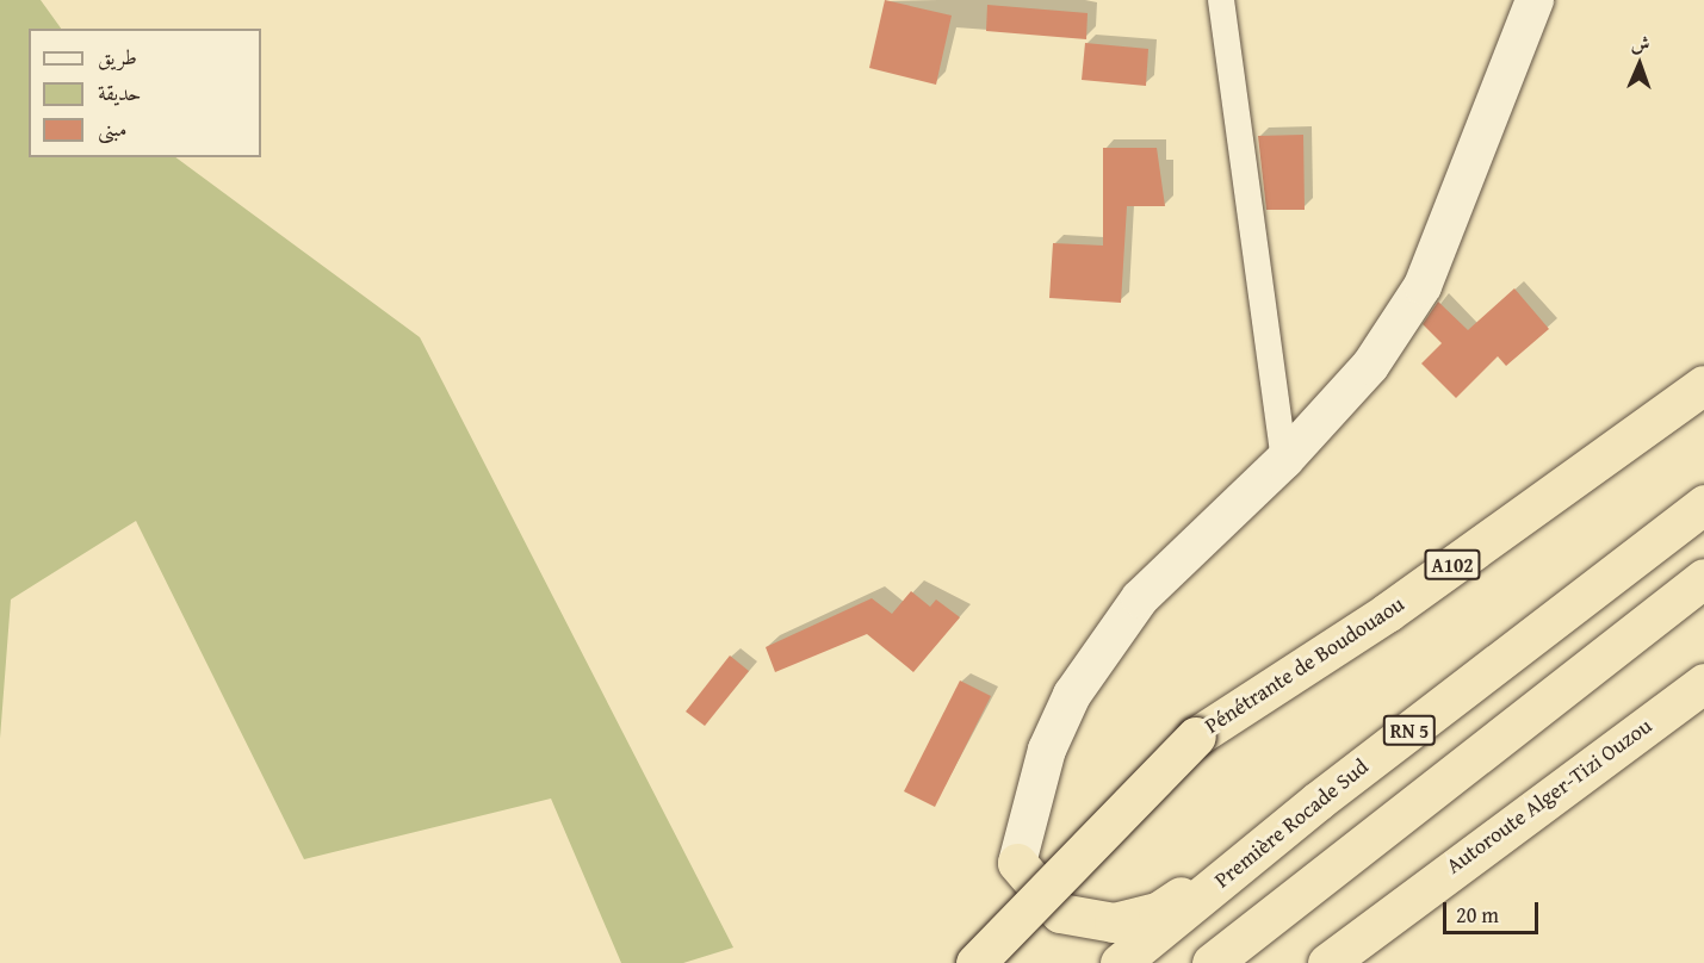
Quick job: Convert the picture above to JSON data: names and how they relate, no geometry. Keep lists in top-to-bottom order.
{
  "streets": {
    "highway": [
      "A102",
      "Pénétrante de Boudouaou",
      "RN 5",
      "Autoroute Alger-Tizi Ouzou",
      "Première Rocade Sud"
    ]
  },
  "legend": ["طريق", "حديقة", "مبنى"],
  "scale_bar": "20 m",
  "north": "top"
}
